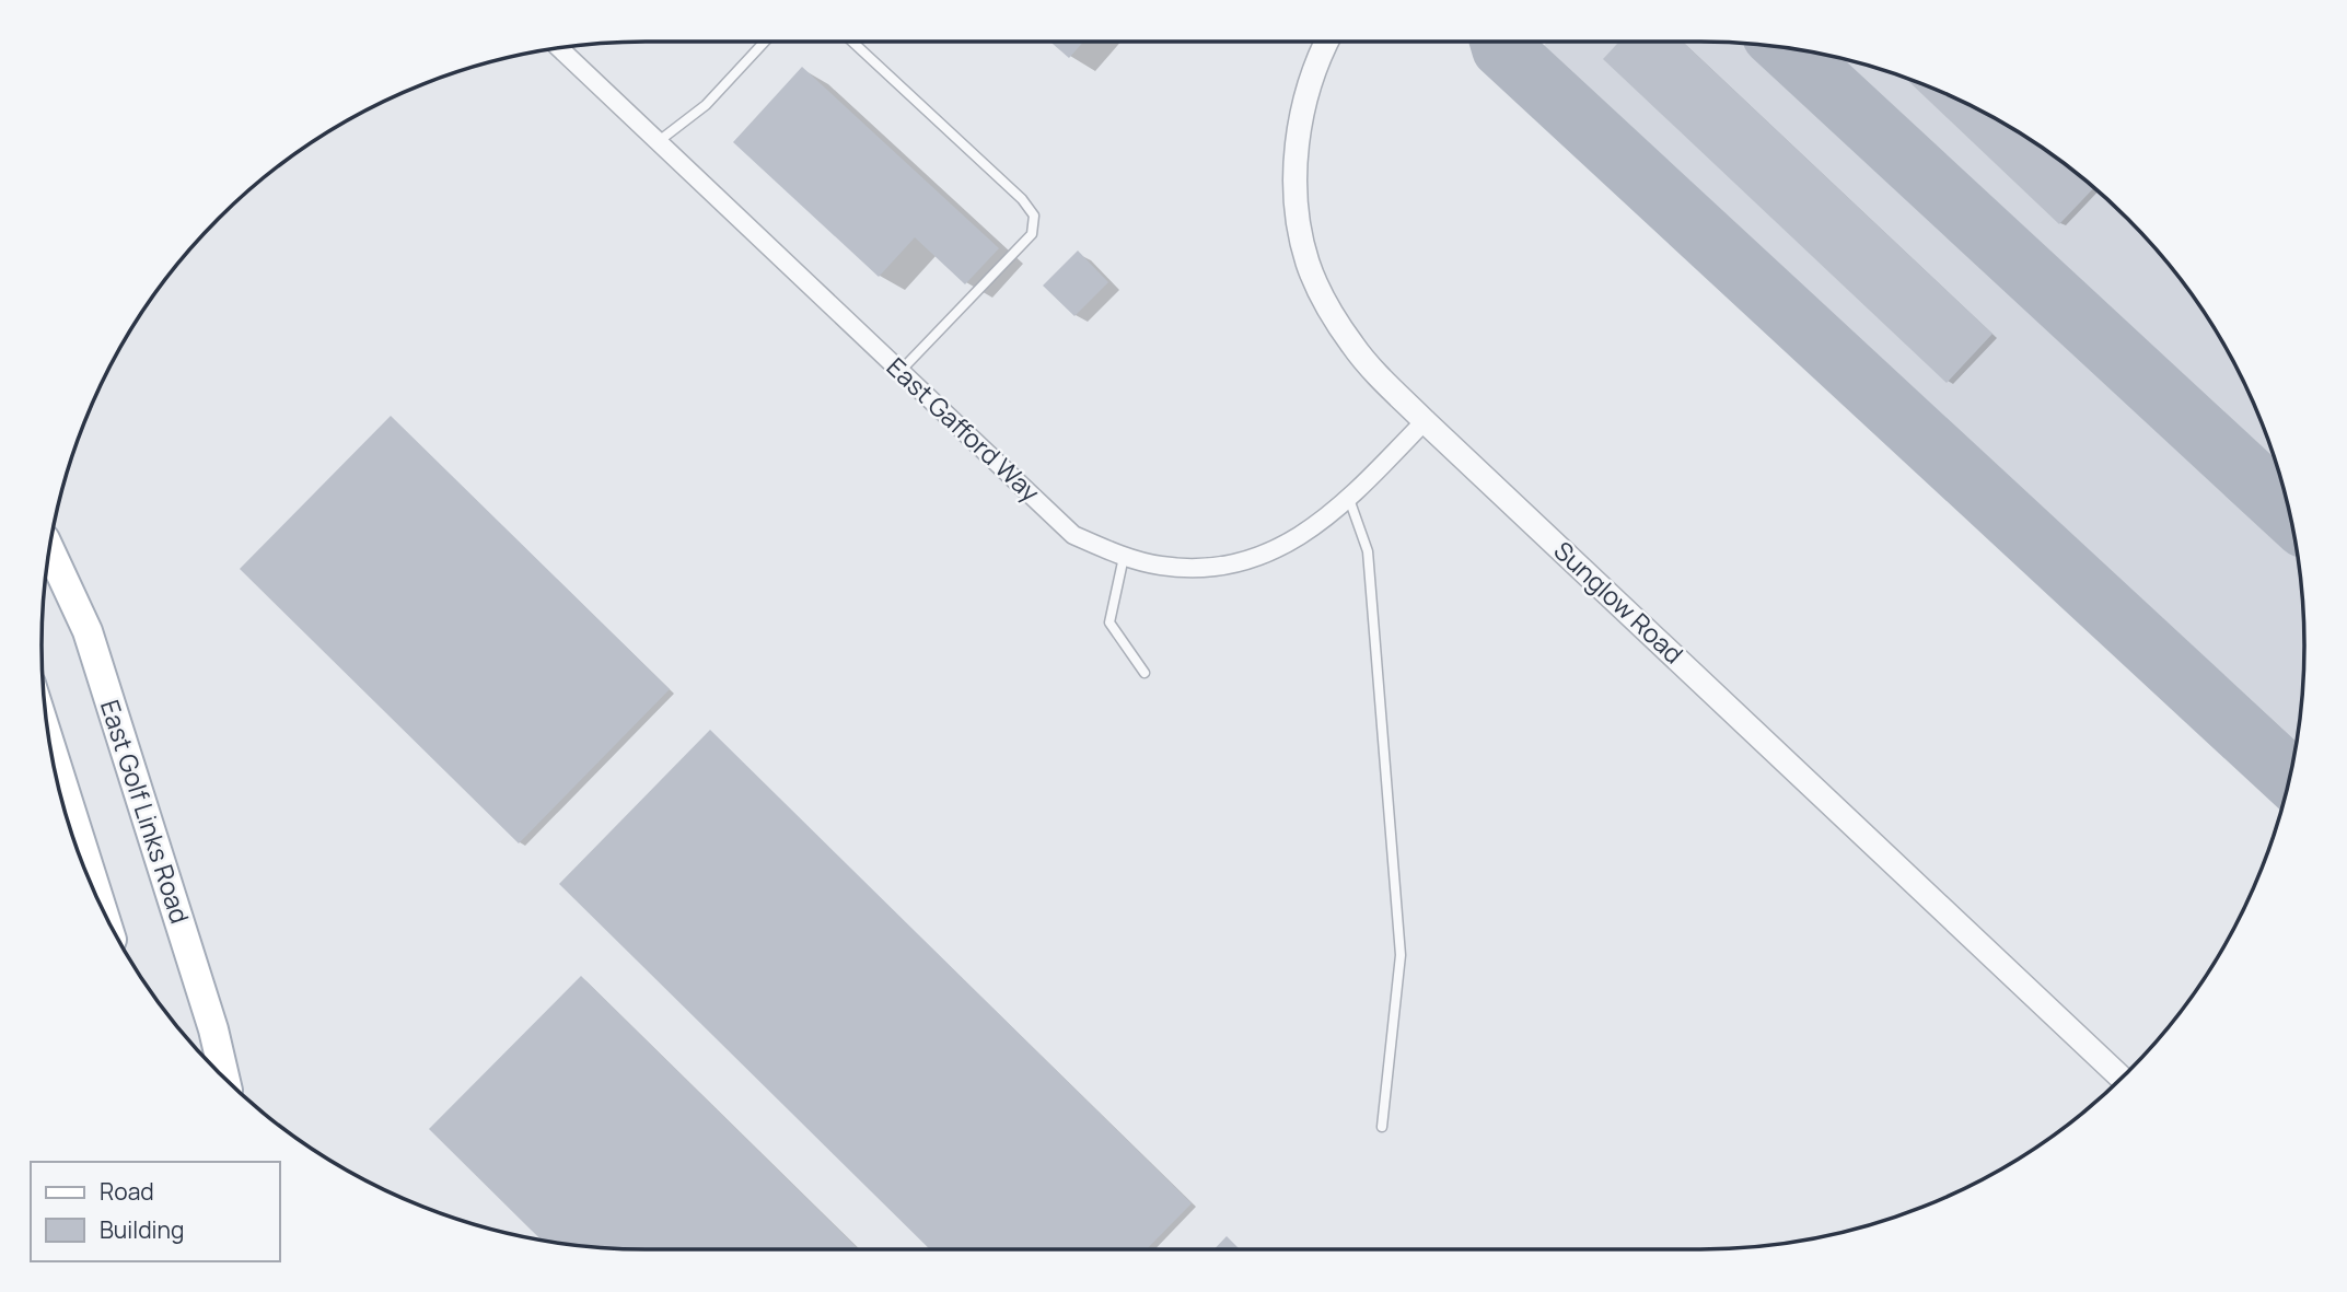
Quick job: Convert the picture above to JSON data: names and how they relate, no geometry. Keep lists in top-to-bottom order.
{
  "streets": {
    "main road": ["East Golf Links Road"],
    "street": ["East Gafford Way", "Sunglow Road"]
  },
  "crossings": [
    ["East Gafford Way", "Sunglow Road"]
  ],
  "legend": ["Road", "Building"]
}
